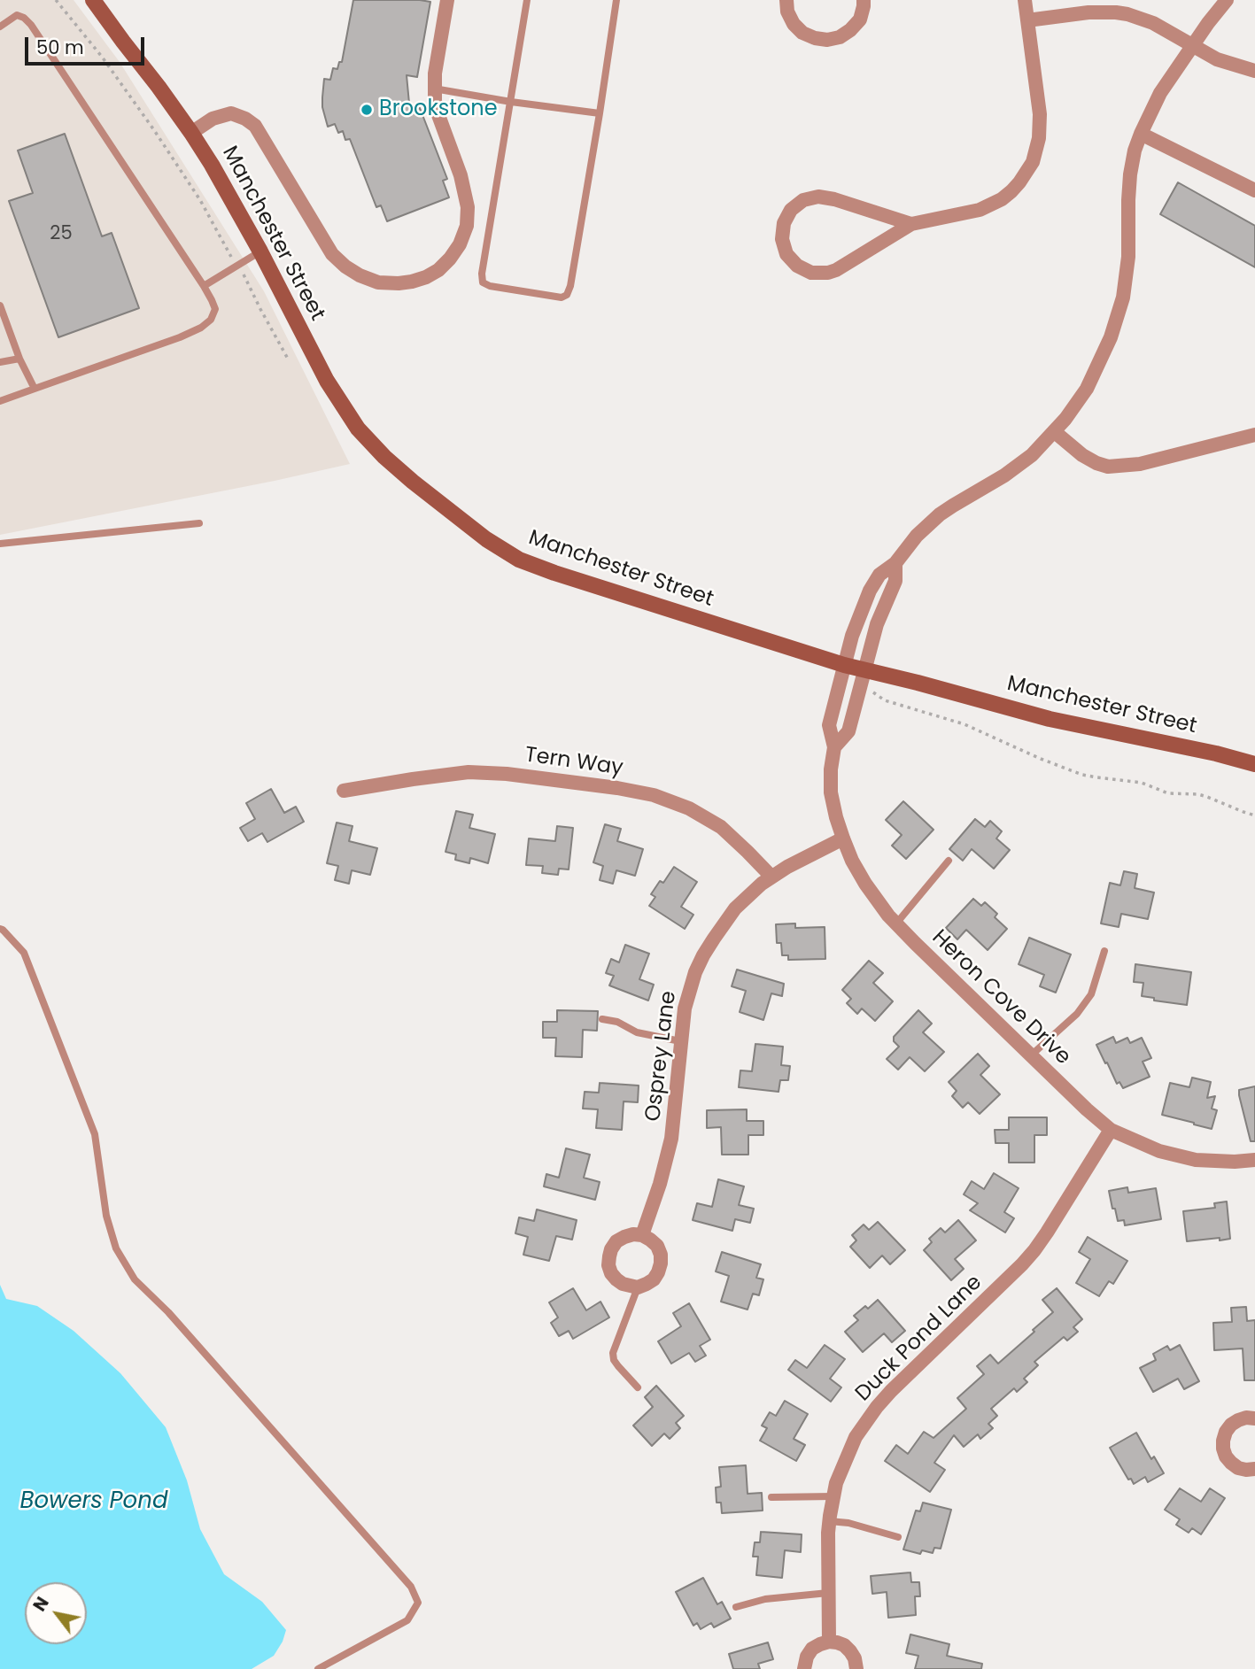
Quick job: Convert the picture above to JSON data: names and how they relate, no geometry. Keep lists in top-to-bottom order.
{
  "streets": {
    "street": [
      "Manchester Street",
      "Tern Way",
      "Heron Cove Drive",
      "Osprey Lane",
      "Duck Pond Lane"
    ]
  },
  "crossings": [
    ["Manchester Street", "Heron Cove Drive"],
    ["Tern Way", "Osprey Lane"],
    ["Heron Cove Drive", "Osprey Lane"],
    ["Heron Cove Drive", "Duck Pond Lane"]
  ],
  "water": ["Bowers Pond"],
  "places": ["Brookstone"],
  "house_numbers": ["25"],
  "scale_bar": "50 m",
  "north": "top left"
}
